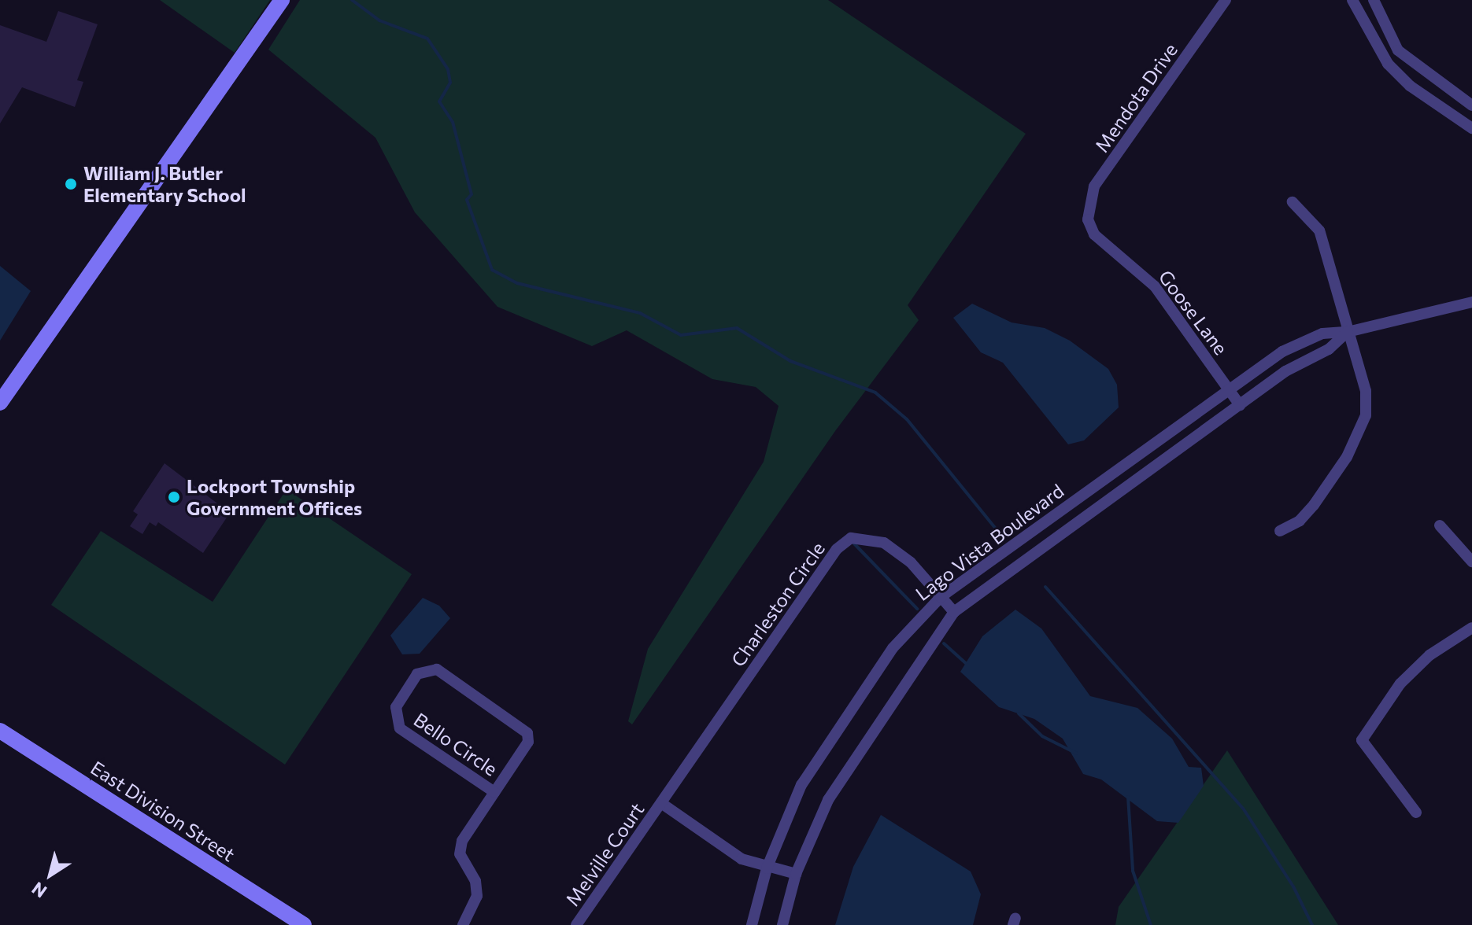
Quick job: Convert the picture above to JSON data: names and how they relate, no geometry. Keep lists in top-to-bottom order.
{
  "streets": {
    "street": [
      "Mendota Drive",
      "Goose Lane",
      "Lago Vista Boulevard",
      "Charleston Circle",
      "Bello Circle",
      "East Division Street",
      "Melville Court"
    ]
  },
  "crossings": [
    ["Mendota Drive", "Goose Lane"],
    ["Goose Lane", "Lago Vista Boulevard"],
    ["Lago Vista Boulevard", "Charleston Circle"],
    ["Charleston Circle", "Melville Court"]
  ],
  "places": ["William J. Butler Elementary School", "Lockport Township Government Offices"],
  "north": "bottom left"
}
